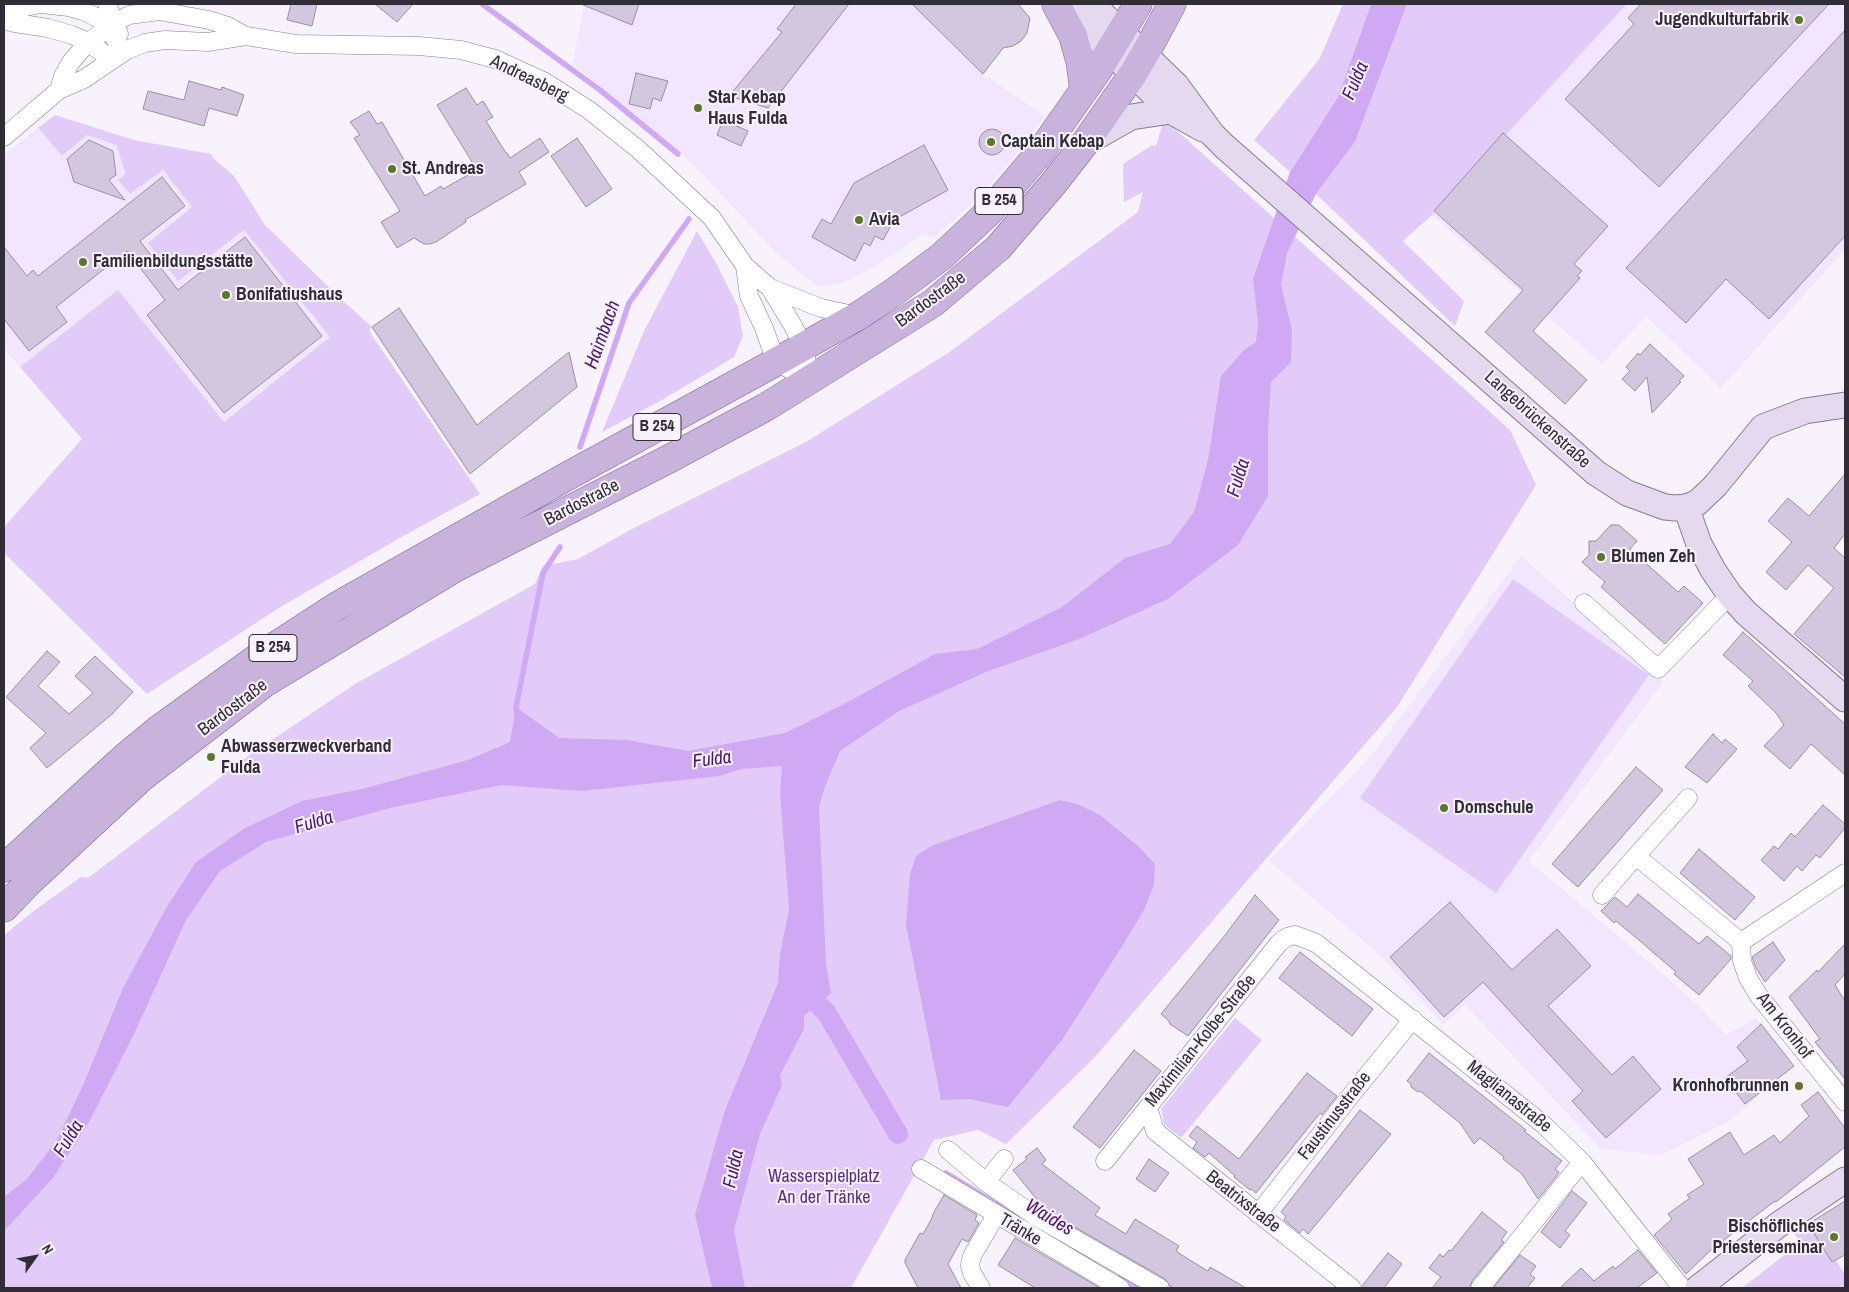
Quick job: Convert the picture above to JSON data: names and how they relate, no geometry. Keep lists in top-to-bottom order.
{
  "streets": {
    "main road": ["B 254", "Bardostraße", "Langebrückenstraße"],
    "street": [
      "Andreasberg",
      "Am Kronhof",
      "Maximilian-Kolbe-Straße",
      "Maglianastraße",
      "Faustinusstraße",
      "Beatrixstraße",
      "Tränke"
    ]
  },
  "crossings": [
    ["Andreasberg", "Bardostraße"],
    ["B 254", "Bardostraße"],
    ["Bardostraße", "Langebrückenstraße"],
    ["Maximilian-Kolbe-Straße", "Maglianastraße"],
    ["Maximilian-Kolbe-Straße", "Beatrixstraße"],
    ["Maglianastraße", "Faustinusstraße"],
    ["Faustinusstraße", "Beatrixstraße"]
  ],
  "water": ["Fulda", "Haimbach", "Waides"],
  "parks": ["Wasserspielplatz An der Tränke"],
  "places": [
    "Jugendkulturfabrik",
    "Star Kebap Haus Fulda",
    "Captain Kebap",
    "St. Andreas",
    "Avia",
    "Familienbildungsstätte",
    "Bonifatiushaus",
    "Blumen Zeh",
    "Abwasserzweckverband Fulda",
    "Domschule",
    "Kronhofbrunnen",
    "Bischöfliches Priesterseminar"
  ],
  "north": "top right"
}
